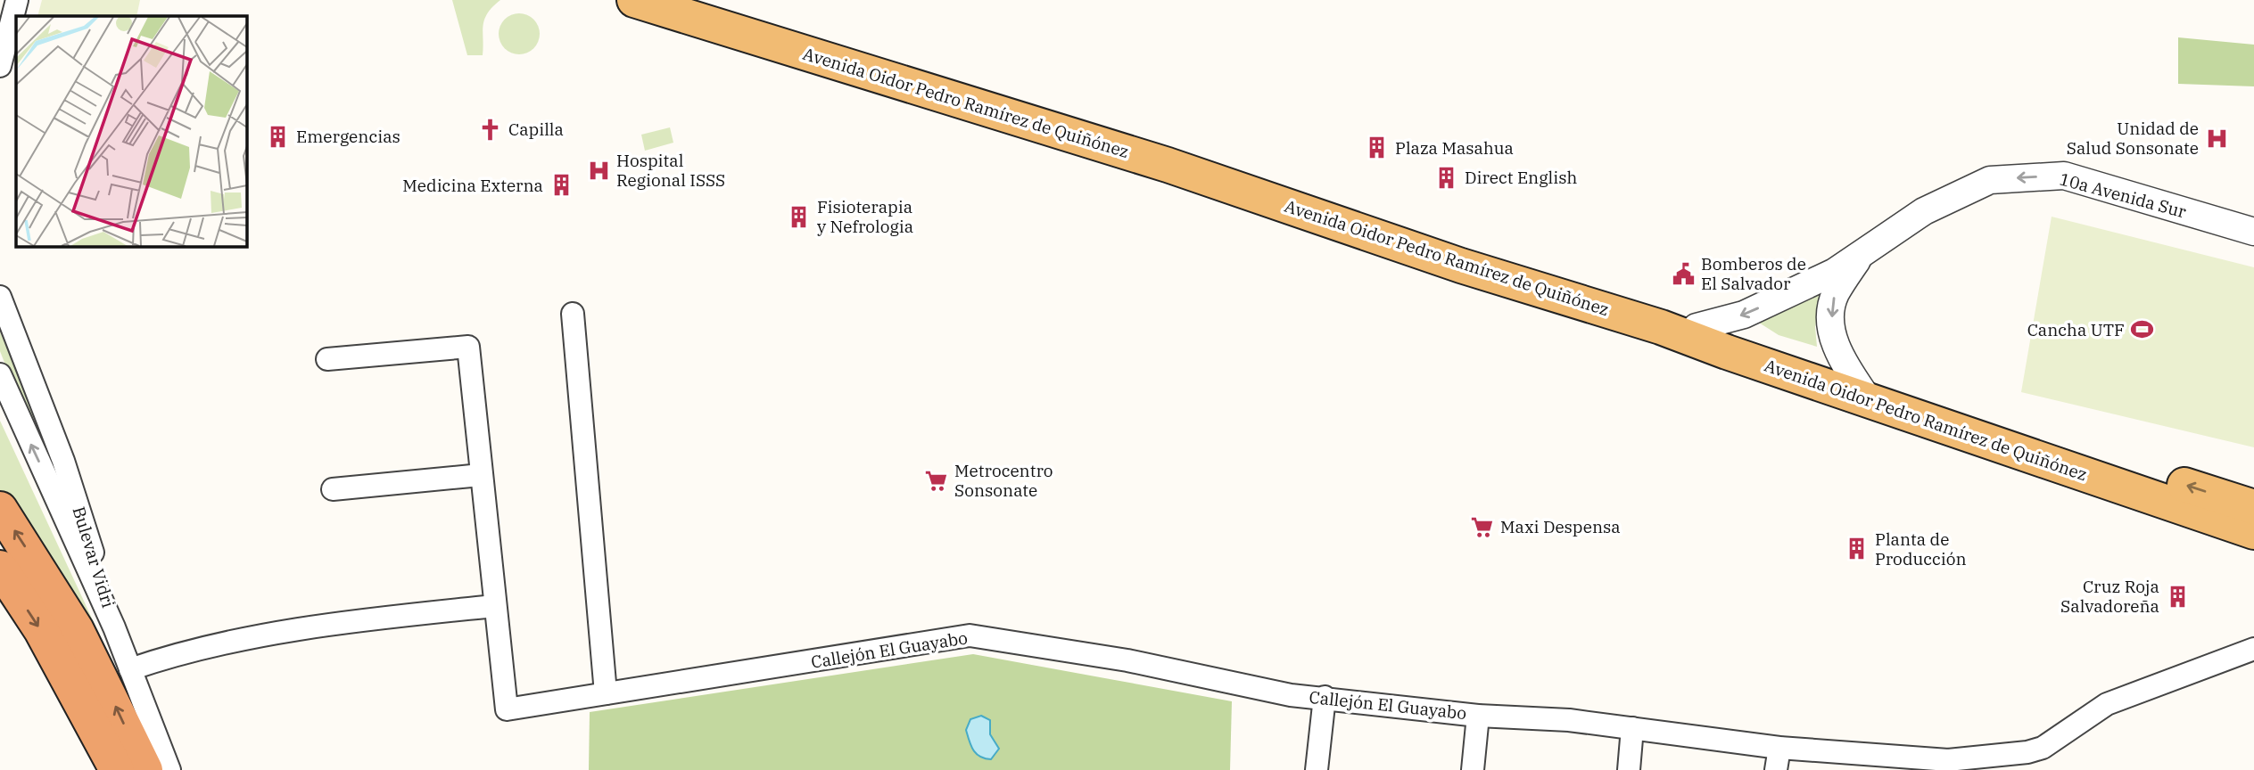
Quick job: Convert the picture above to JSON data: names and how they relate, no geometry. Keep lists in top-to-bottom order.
{
  "streets": {
    "main road": ["Avenida Oidor Pedro Ramírez de Quiñónez"],
    "street": ["10a Avenida Sur", "Bulevar Vidri", "Callejón El Guayabo"]
  },
  "crossings": [
    ["Avenida Oidor Pedro Ramírez de Quiñónez", "10a Avenida Sur"]
  ],
  "one_way": ["10a Avenida Sur"],
  "places": {
    "church": ["Capilla"],
    "building": [
      "Emergencias",
      "Plaza Masahua",
      "Direct English",
      "Medicina Externa",
      "Fisioterapia y Nefrologia",
      "Planta de Producción",
      "Cruz Roja Salvadoreña"
    ],
    "hospital": ["Unidad de Salud Sonsonate", "Hospital Regional ISSS"],
    "public building": ["Bomberos de El Salvador"],
    "sports": ["Cancha UTF"],
    "supermarket": ["Metrocentro Sonsonate", "Maxi Despensa"]
  }
}
